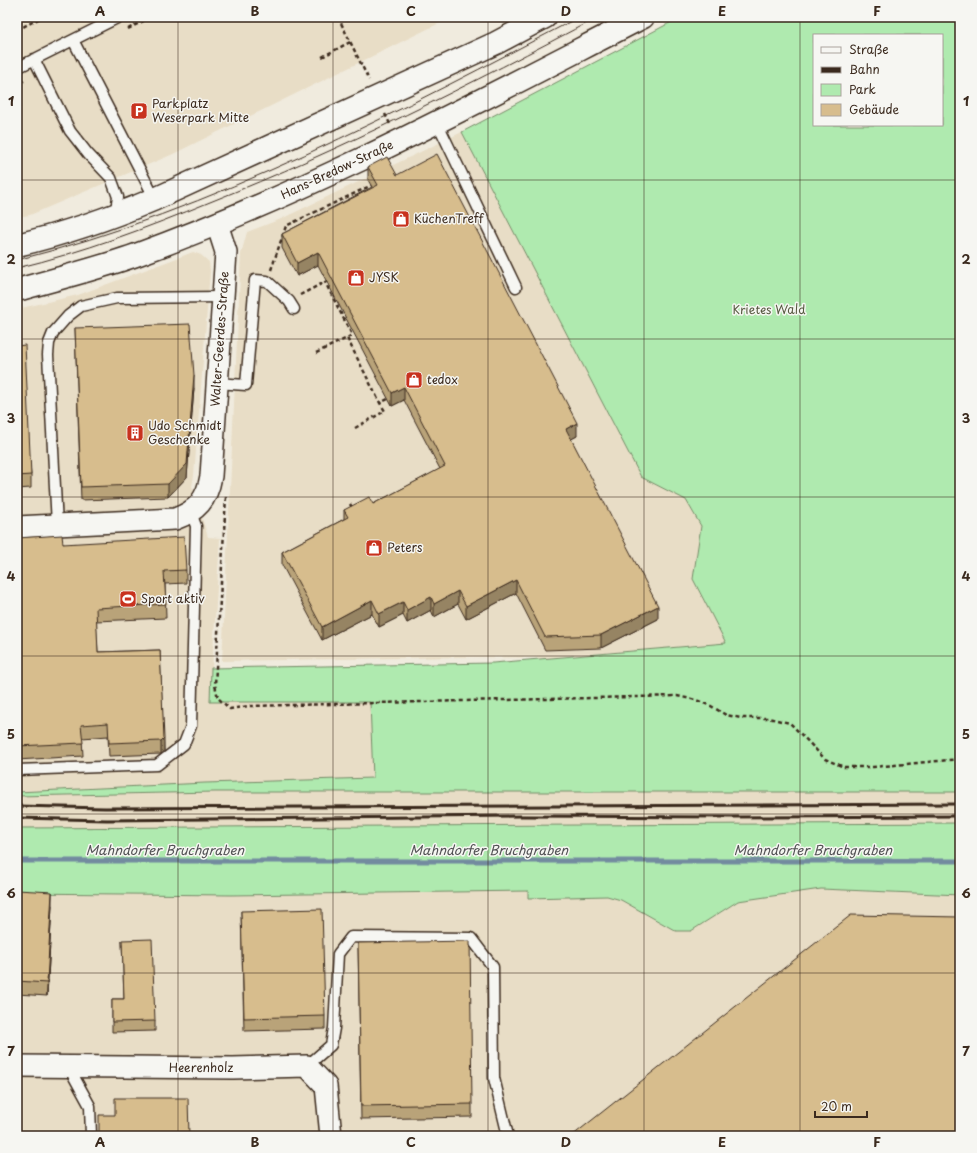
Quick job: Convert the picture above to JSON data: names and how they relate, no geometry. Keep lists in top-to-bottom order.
{
  "streets": {
    "main road": ["Hans-Bredow-Straße"],
    "street": ["Walter-Geerdes-Straße", "Heerenholz"]
  },
  "crossings": [
    ["Hans-Bredow-Straße", "Walter-Geerdes-Straße"]
  ],
  "water": ["Mahndorfer Bruchgraben"],
  "parks": ["Krietes Wald"],
  "places": {
    "parking": ["Parkplatz Weserpark Mitte"],
    "shop": [
      "KüchenTreff",
      "JYSK",
      "tedox",
      "Peters"
    ],
    "building": ["Udo Schmidt Geschenke"],
    "sports": ["Sport aktiv"]
  },
  "legend": [
    "Straße",
    "Bahn",
    "Park",
    "Gebäude"
  ],
  "scale_bar": "20 m",
  "grid": {
    "columns": [
      "A",
      "B",
      "C",
      "D",
      "E",
      "F"
    ],
    "rows": [
      "1",
      "2",
      "3",
      "4",
      "5",
      "6",
      "7"
    ]
  }
}
